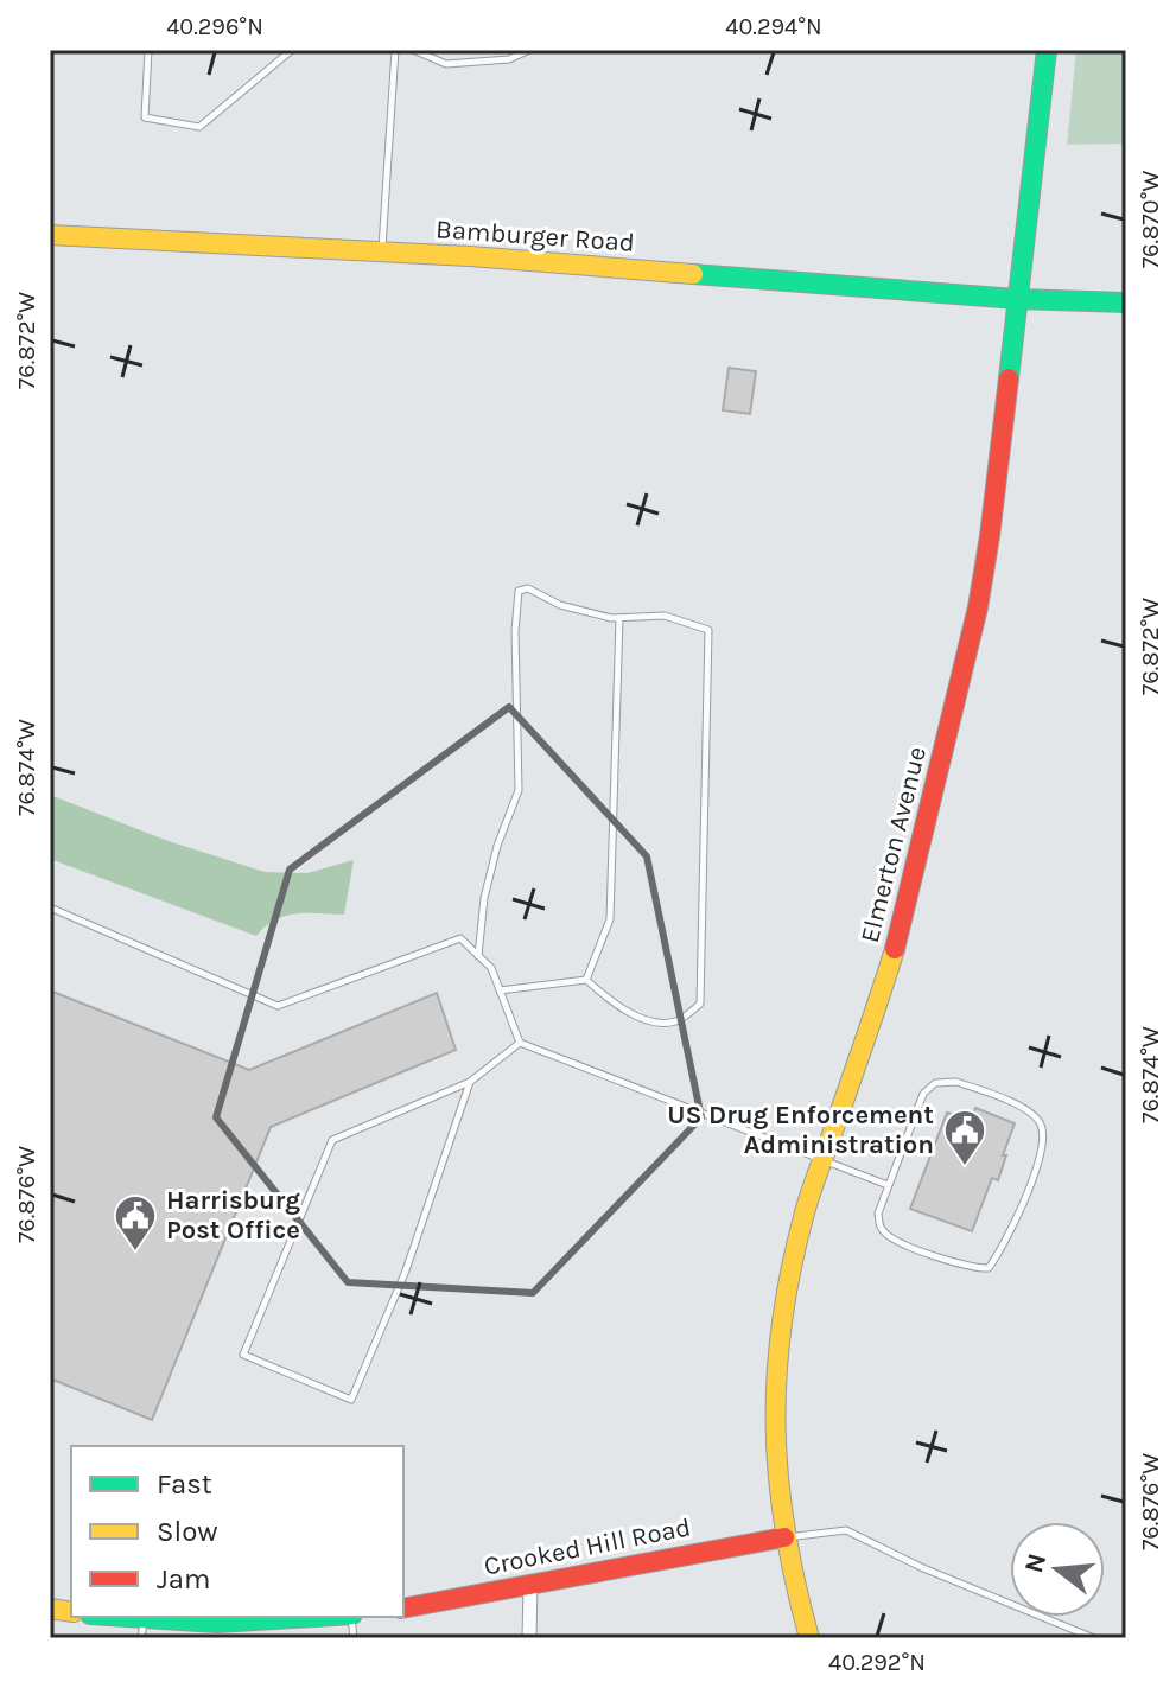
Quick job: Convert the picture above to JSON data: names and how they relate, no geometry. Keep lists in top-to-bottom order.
{
  "streets": {
    "street": ["Bamburger Road", "Elmerton Avenue", "Crooked Hill Road"]
  },
  "crossings": [
    ["Bamburger Road", "Elmerton Avenue"],
    ["Elmerton Avenue", "Crooked Hill Road"]
  ],
  "places": {
    "public building": ["US Drug Enforcement Administration", "Harrisburg Post Office"]
  },
  "legend": ["Fast", "Slow", "Jam"],
  "north": "left",
  "coordinates": [
    "40.296°N",
    "40.294°N",
    "76.870°W",
    "76.872°W",
    "76.874°W",
    "76.876°W",
    "40.292°N"
  ]
}
